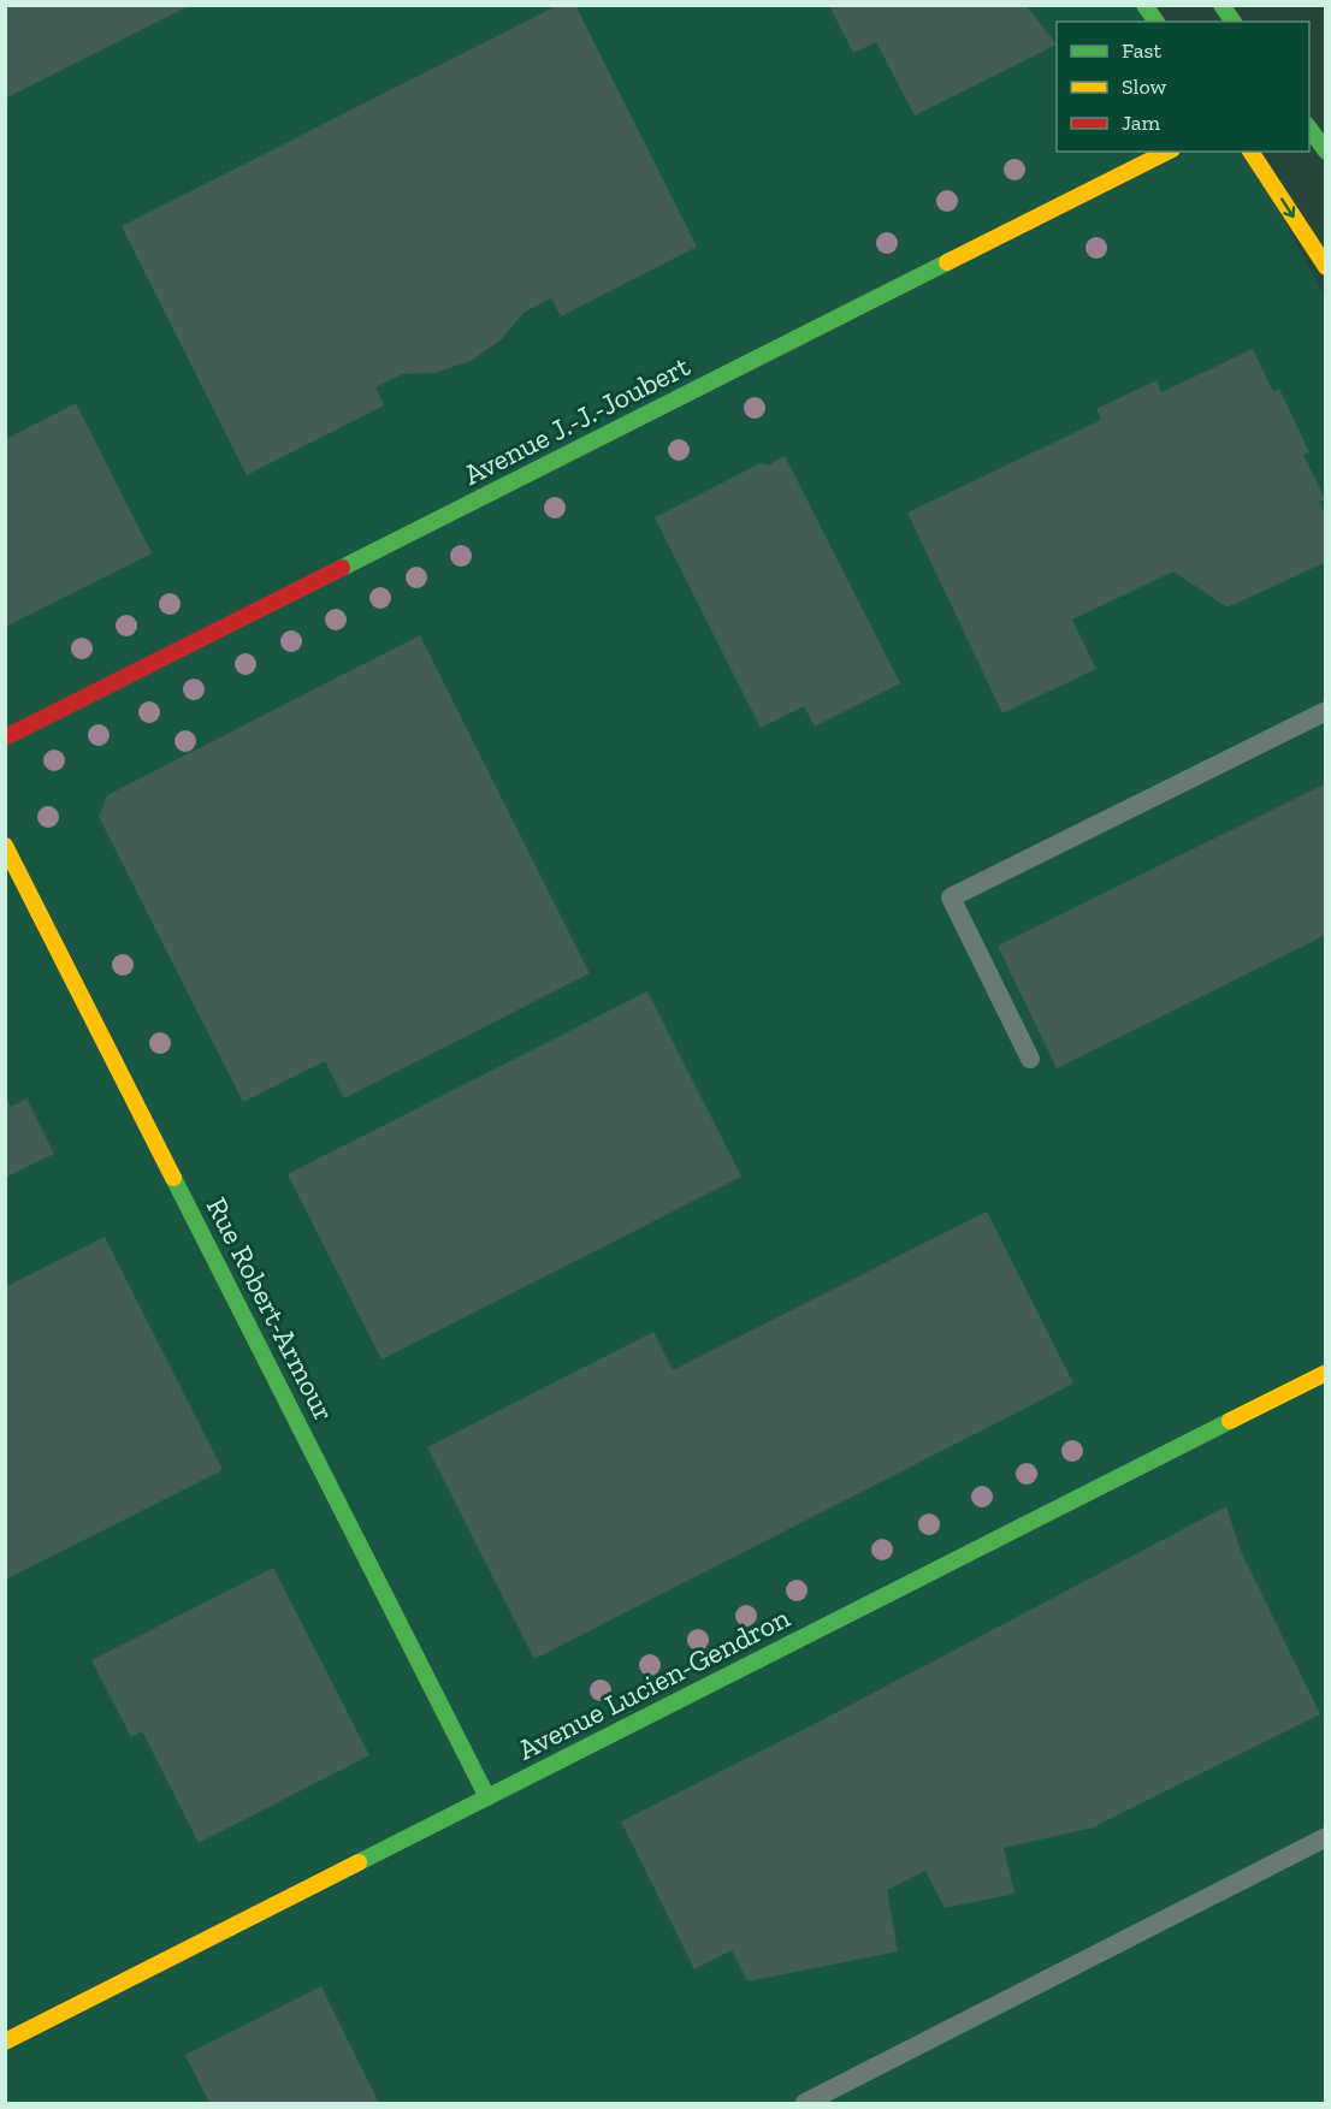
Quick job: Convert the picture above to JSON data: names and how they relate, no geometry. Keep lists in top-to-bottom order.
{
  "streets": {
    "street": ["Avenue J.-J.-Joubert", "Rue Robert-Armour", "Avenue Lucien-Gendron"]
  },
  "crossings": [
    ["Rue Robert-Armour", "Avenue Lucien-Gendron"]
  ],
  "legend": ["Fast", "Slow", "Jam"]
}
